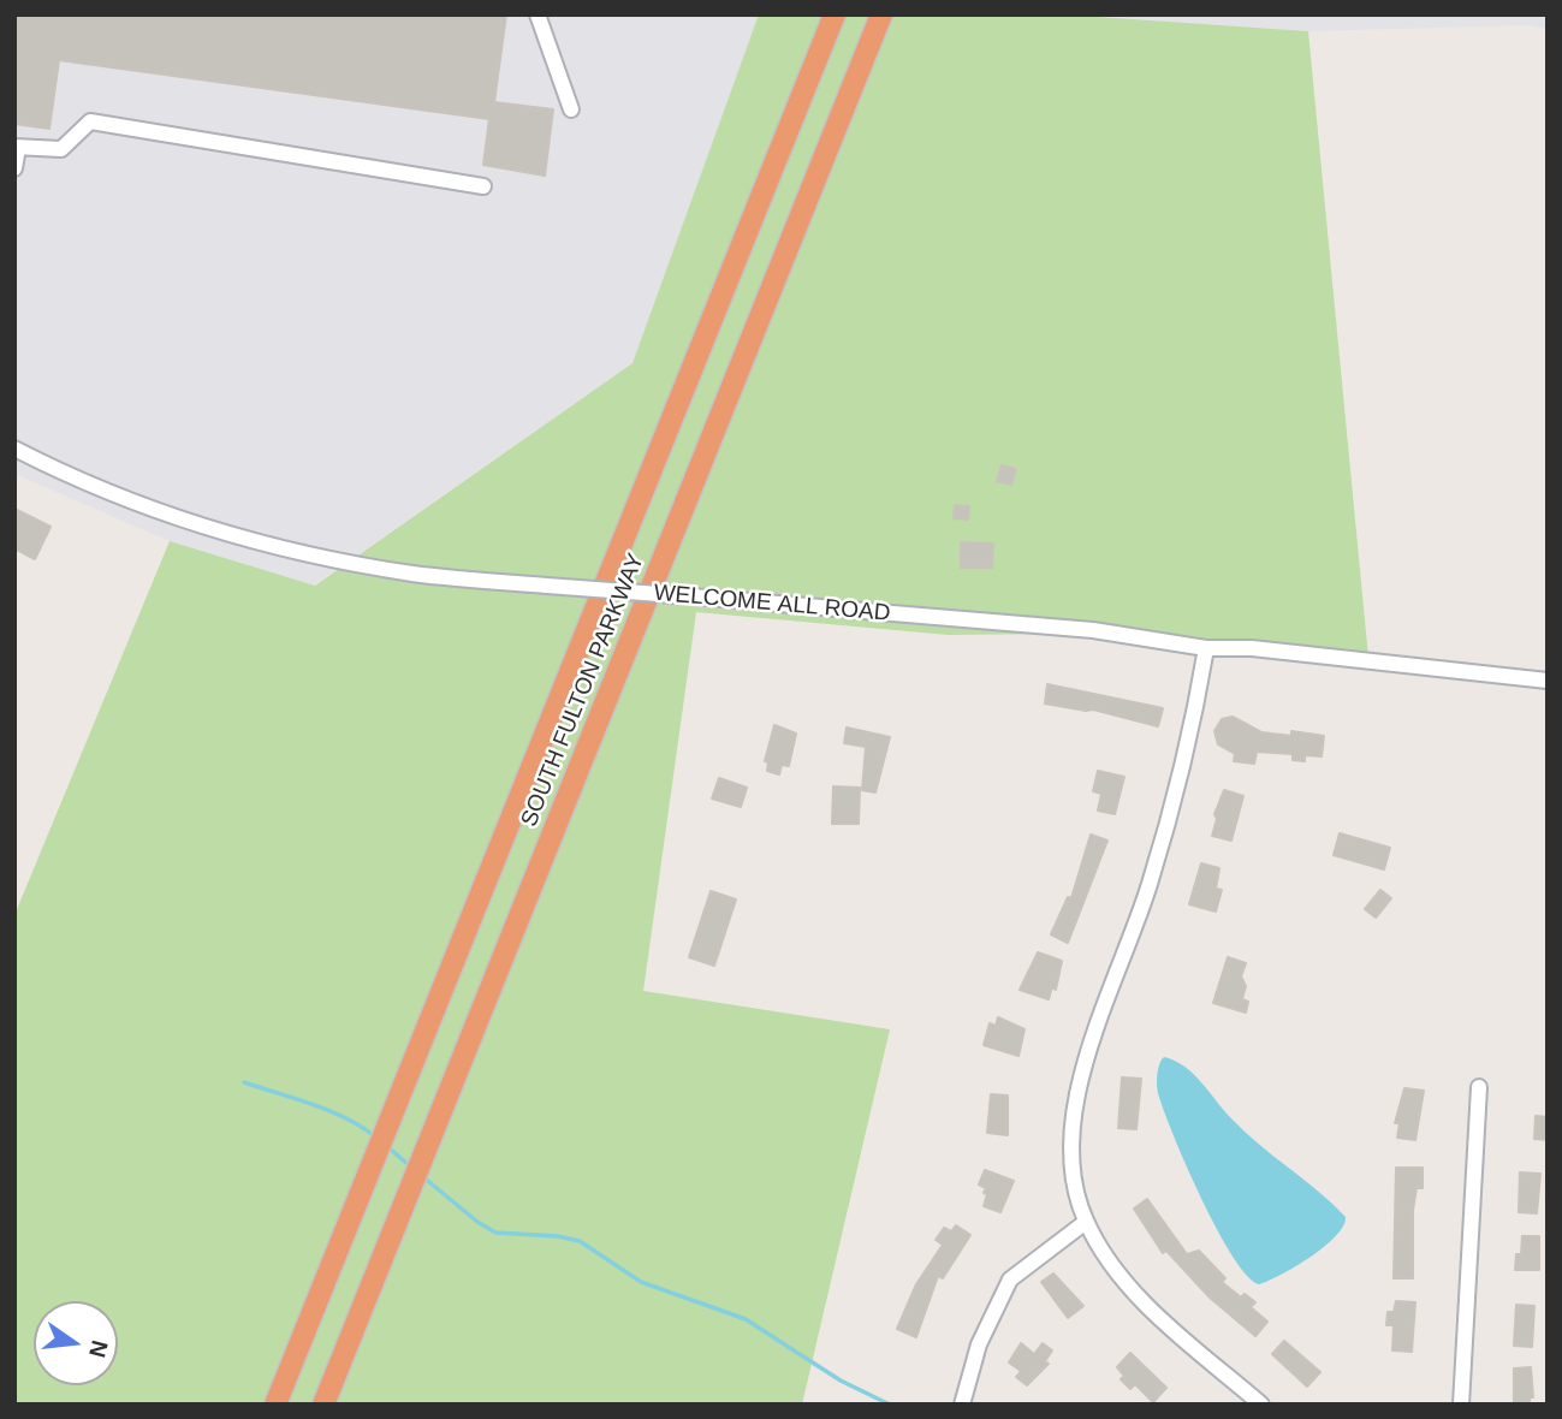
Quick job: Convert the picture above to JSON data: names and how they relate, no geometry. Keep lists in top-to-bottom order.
{
  "streets": {
    "highway": ["SOUTH FULTON PARKWAY"],
    "street": ["WELCOME ALL ROAD"]
  },
  "north": "right"
}
